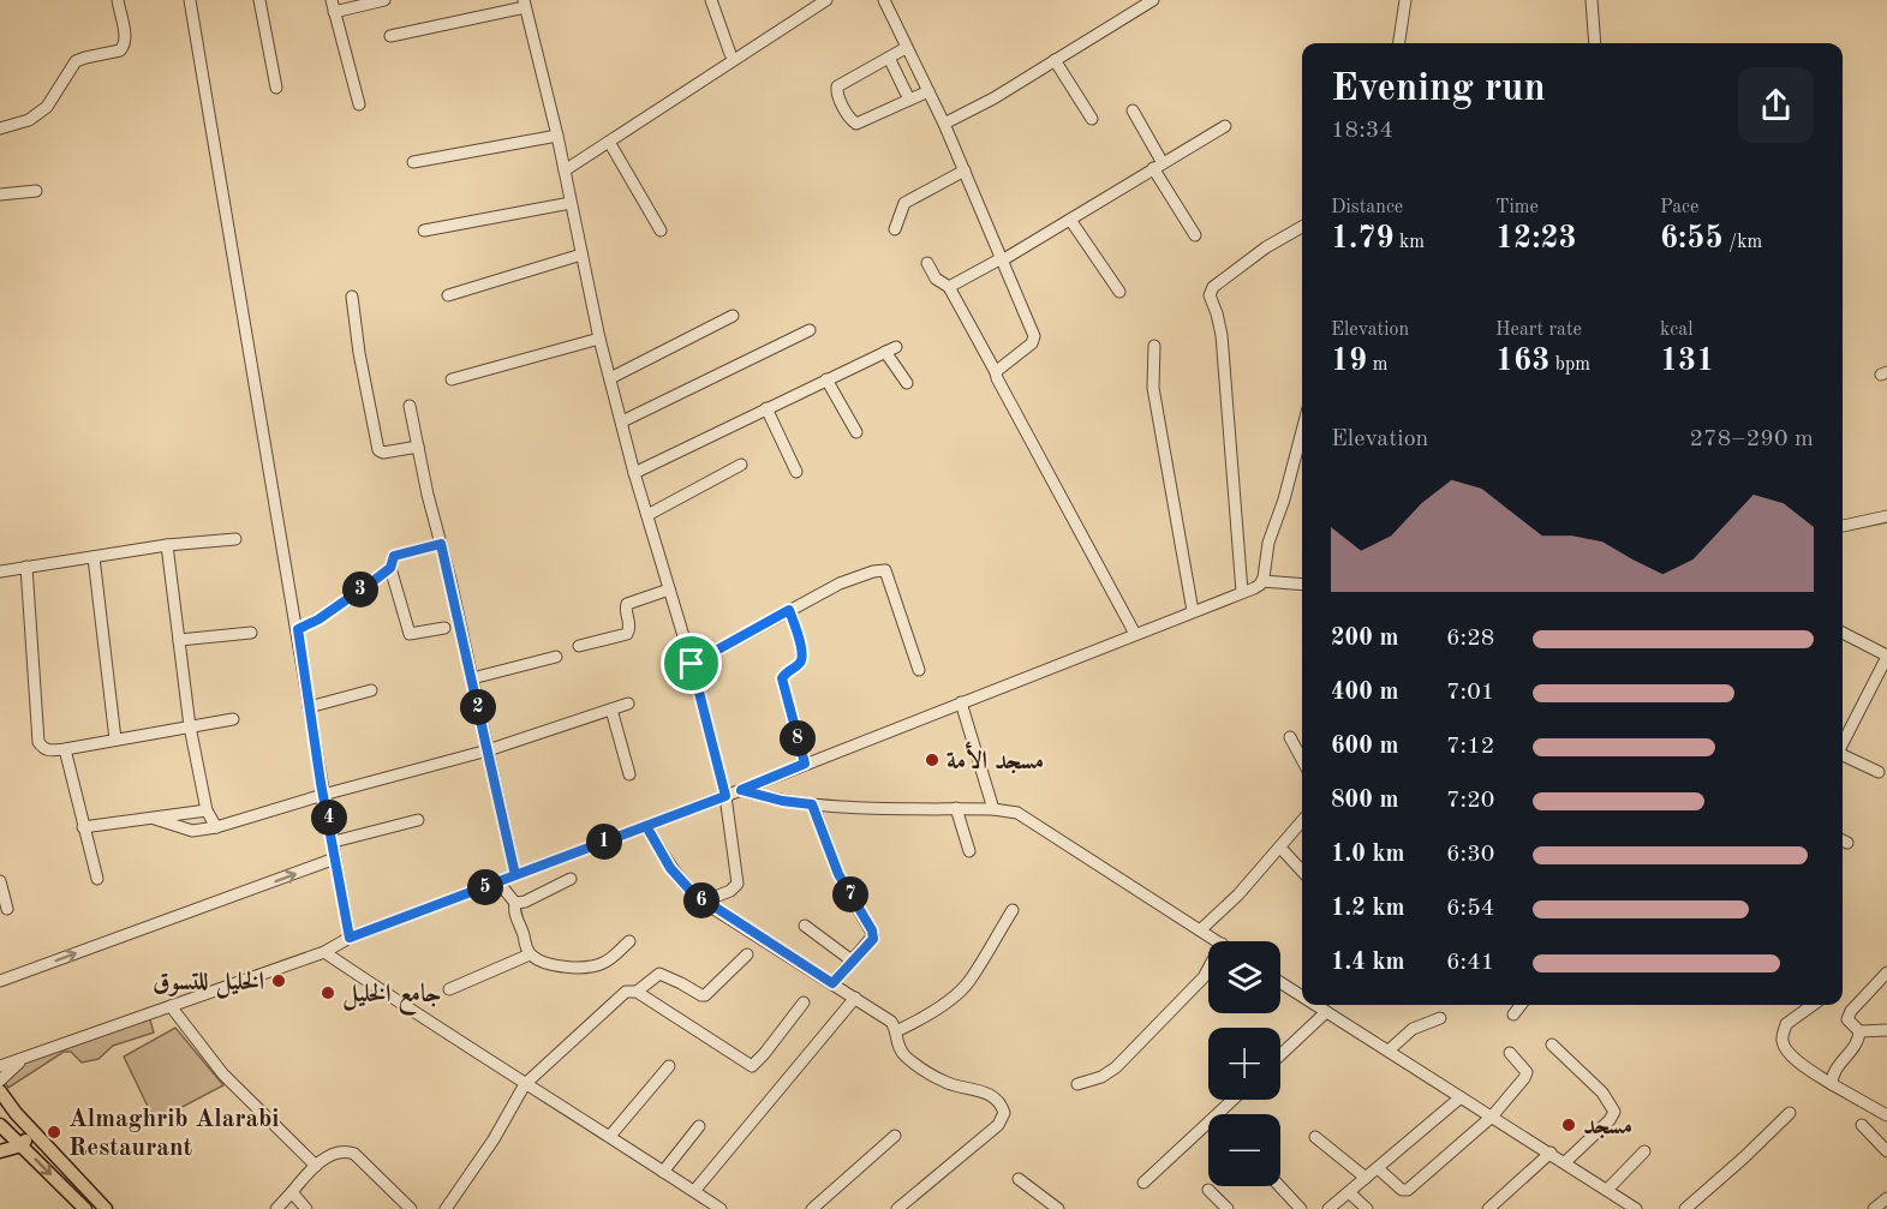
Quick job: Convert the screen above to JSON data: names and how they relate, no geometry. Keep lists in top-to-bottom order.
{
  "places": [
    "مسجد الأمة",
    "الخليل للتسوق",
    "جامع الخليل",
    "مسجد",
    "Almaghrib Alarabi Restaurant"
  ],
  "page": {
    "heading": ["Evening run", "18:34"],
    "stats": [
      ["Distance", "1.79 km"],
      ["Time", "12:23"],
      ["Pace", "6:55 /km"],
      ["Elevation", "19 m"],
      ["Heart rate", "163 bpm"],
      ["kcal", "131"]
    ],
    "chart": ["Elevation", "278–290 m"],
    "pins": [
      "3",
      "2",
      "8",
      "4",
      "1",
      "5",
      "7",
      "6"
    ],
    "list": [
      {
        "name": "200 m",
        "note": "6:28"
      },
      {
        "name": "400 m",
        "note": "7:01"
      },
      {
        "name": "600 m",
        "note": "7:12"
      },
      {
        "name": "800 m",
        "note": "7:20"
      },
      {
        "name": "1.0 km",
        "note": "6:30"
      },
      {
        "name": "1.2 km",
        "note": "6:54"
      },
      {
        "name": "1.4 km",
        "note": "6:41"
      }
    ],
    "map_buttons": ["+", "−"]
  }
}
